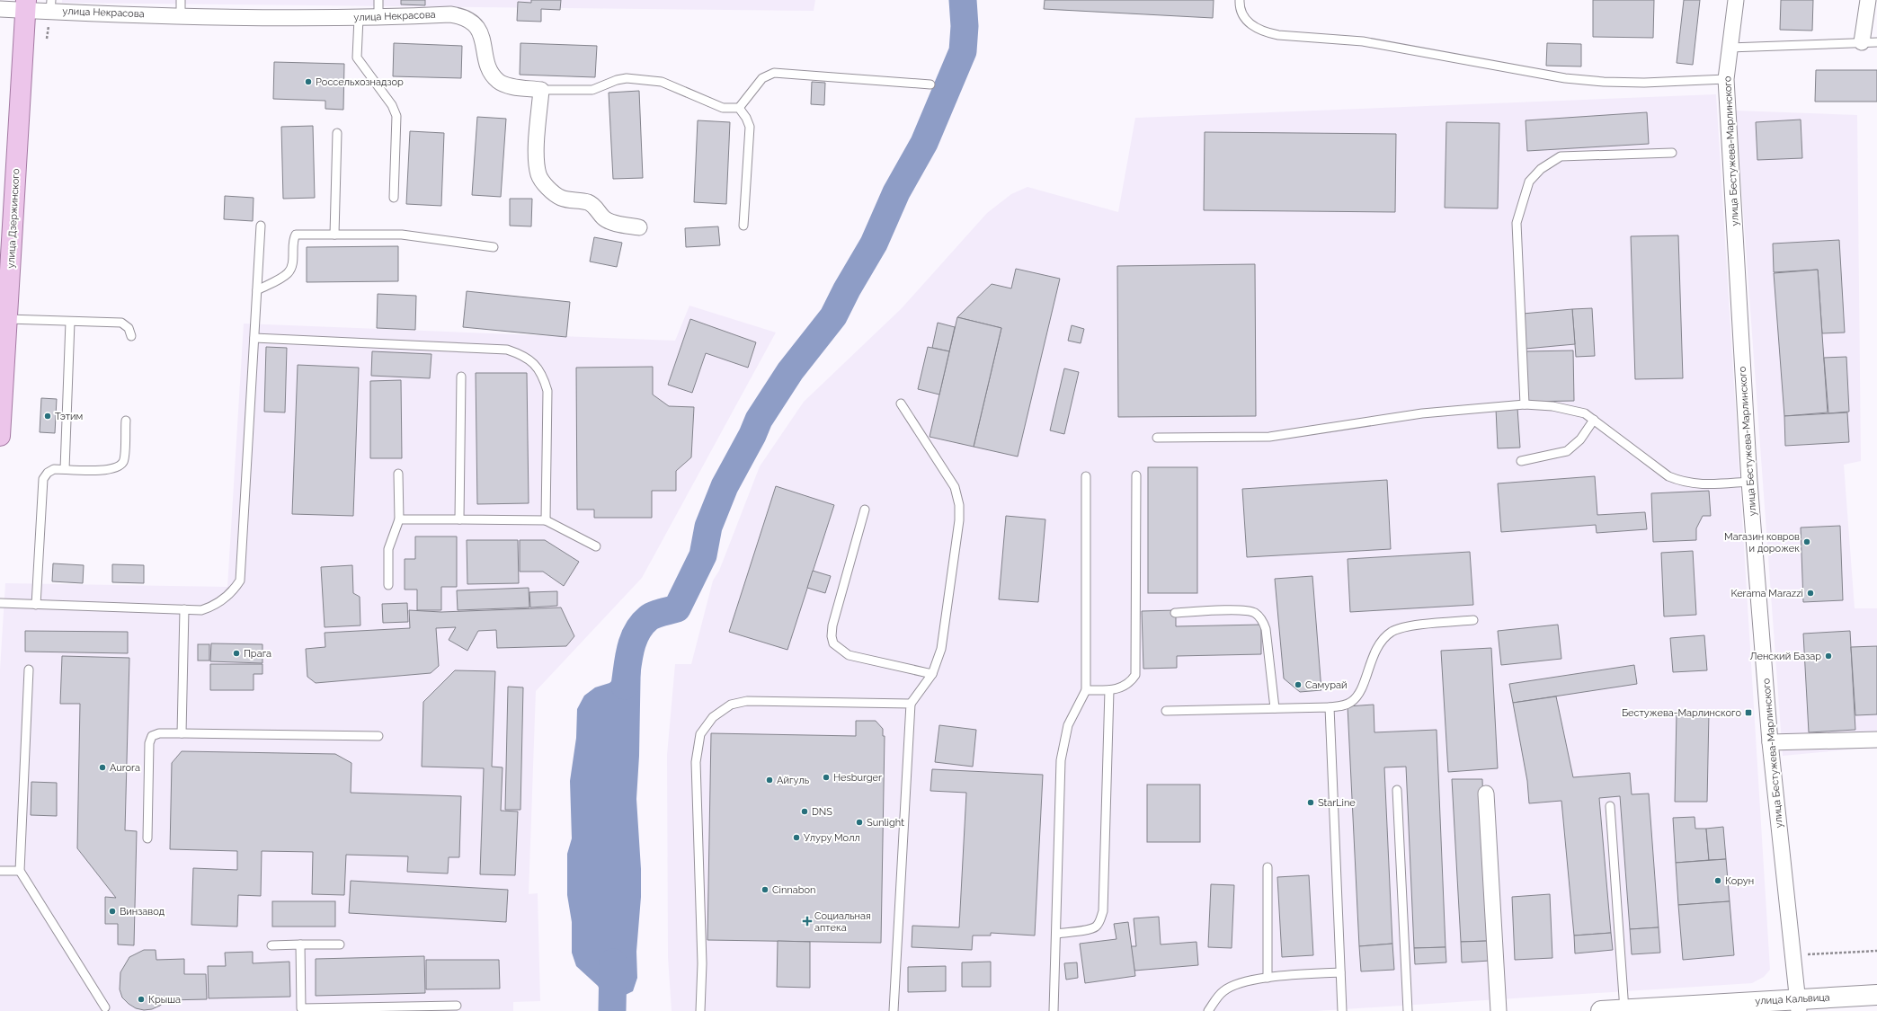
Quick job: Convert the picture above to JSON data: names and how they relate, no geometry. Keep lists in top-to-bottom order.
{
  "streets": {
    "main road": ["улица Дзержинского"],
    "street": ["улица Некрасова", "улица Бестужева-Марлинского", "улица Кальвица"]
  },
  "crossings": [
    ["улица Некрасова", "улица Дзержинского"],
    ["улица Бестужева-Марлинского", "улица Кальвица"]
  ],
  "places": {
    "other": [
      "Россельхознадзор",
      "Тэтим",
      "Магазин ковров и дорожек",
      "Kerama Marazzi",
      "Прага",
      "Ленский Базар",
      "Самурай",
      "Aurora",
      "Hesburger",
      "Айгуль",
      "StarLine",
      "DNS",
      "Sunlight",
      "Улуру Молл",
      "Корун",
      "Cinnabon",
      "Винзавод",
      "Крыша"
    ],
    "transit": ["Бестужева-Марлинского"],
    "health": ["Социальная аптека"]
  }
}
